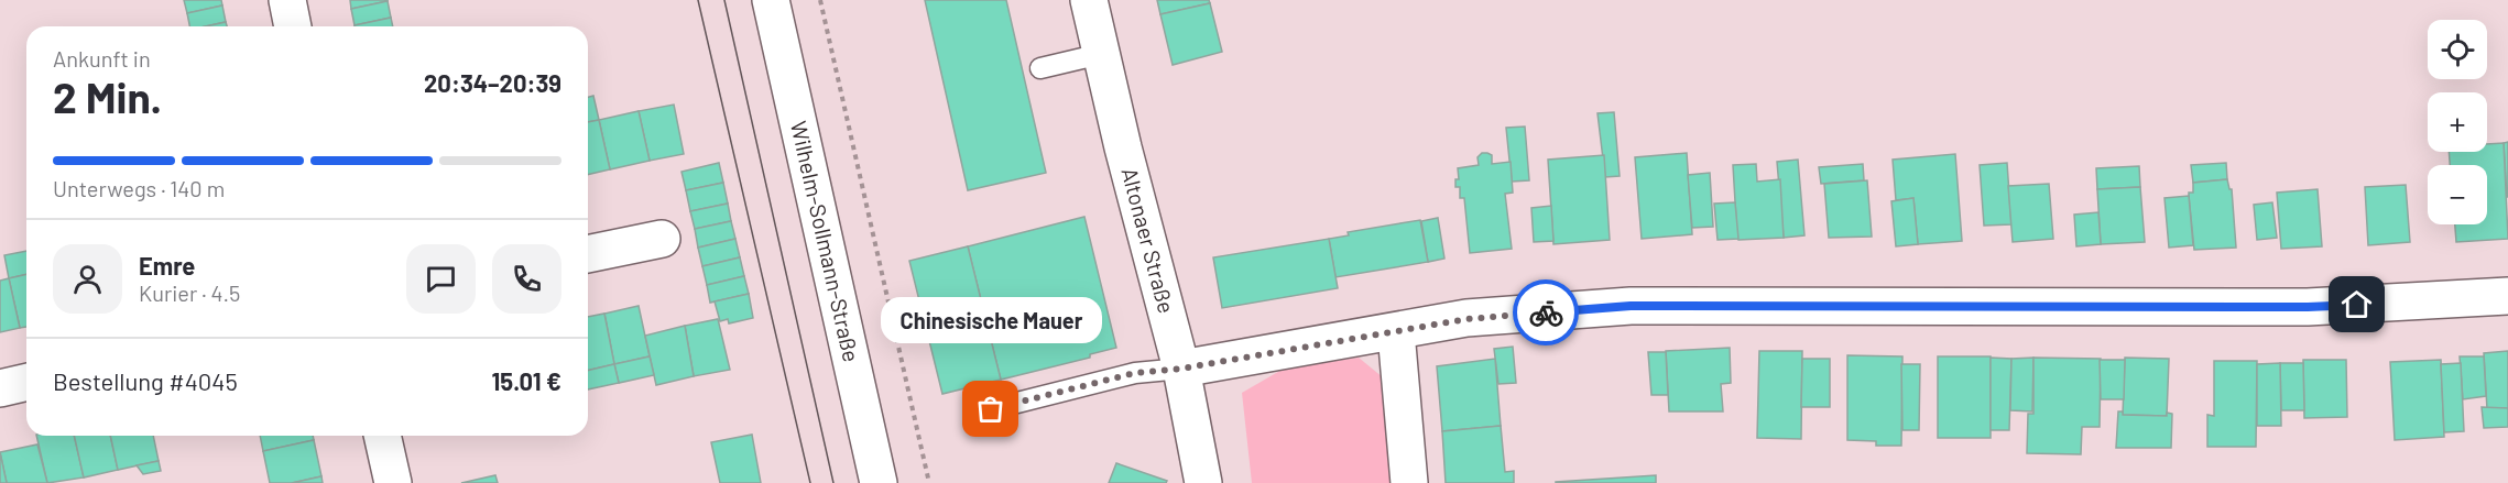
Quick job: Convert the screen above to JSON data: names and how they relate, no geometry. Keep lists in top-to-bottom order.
{
  "streets": {
    "street": ["Altonaer Straße", "Wilhelm-Sollmann-Straße"]
  },
  "places": ["Chinesische Mauer"],
  "page": {
    "map_buttons": ["+", "−"],
    "heading": ["2 Min.", "Ankunft in", "20:34–20:39"],
    "panel": [
      "Emre",
      "Kurier · 4.5",
      "Bestellung #4045",
      "15.01 €"
    ],
    "bar": "Unterwegs · 140 m",
    "bubble": "Chinesische Mauer"
  }
}
